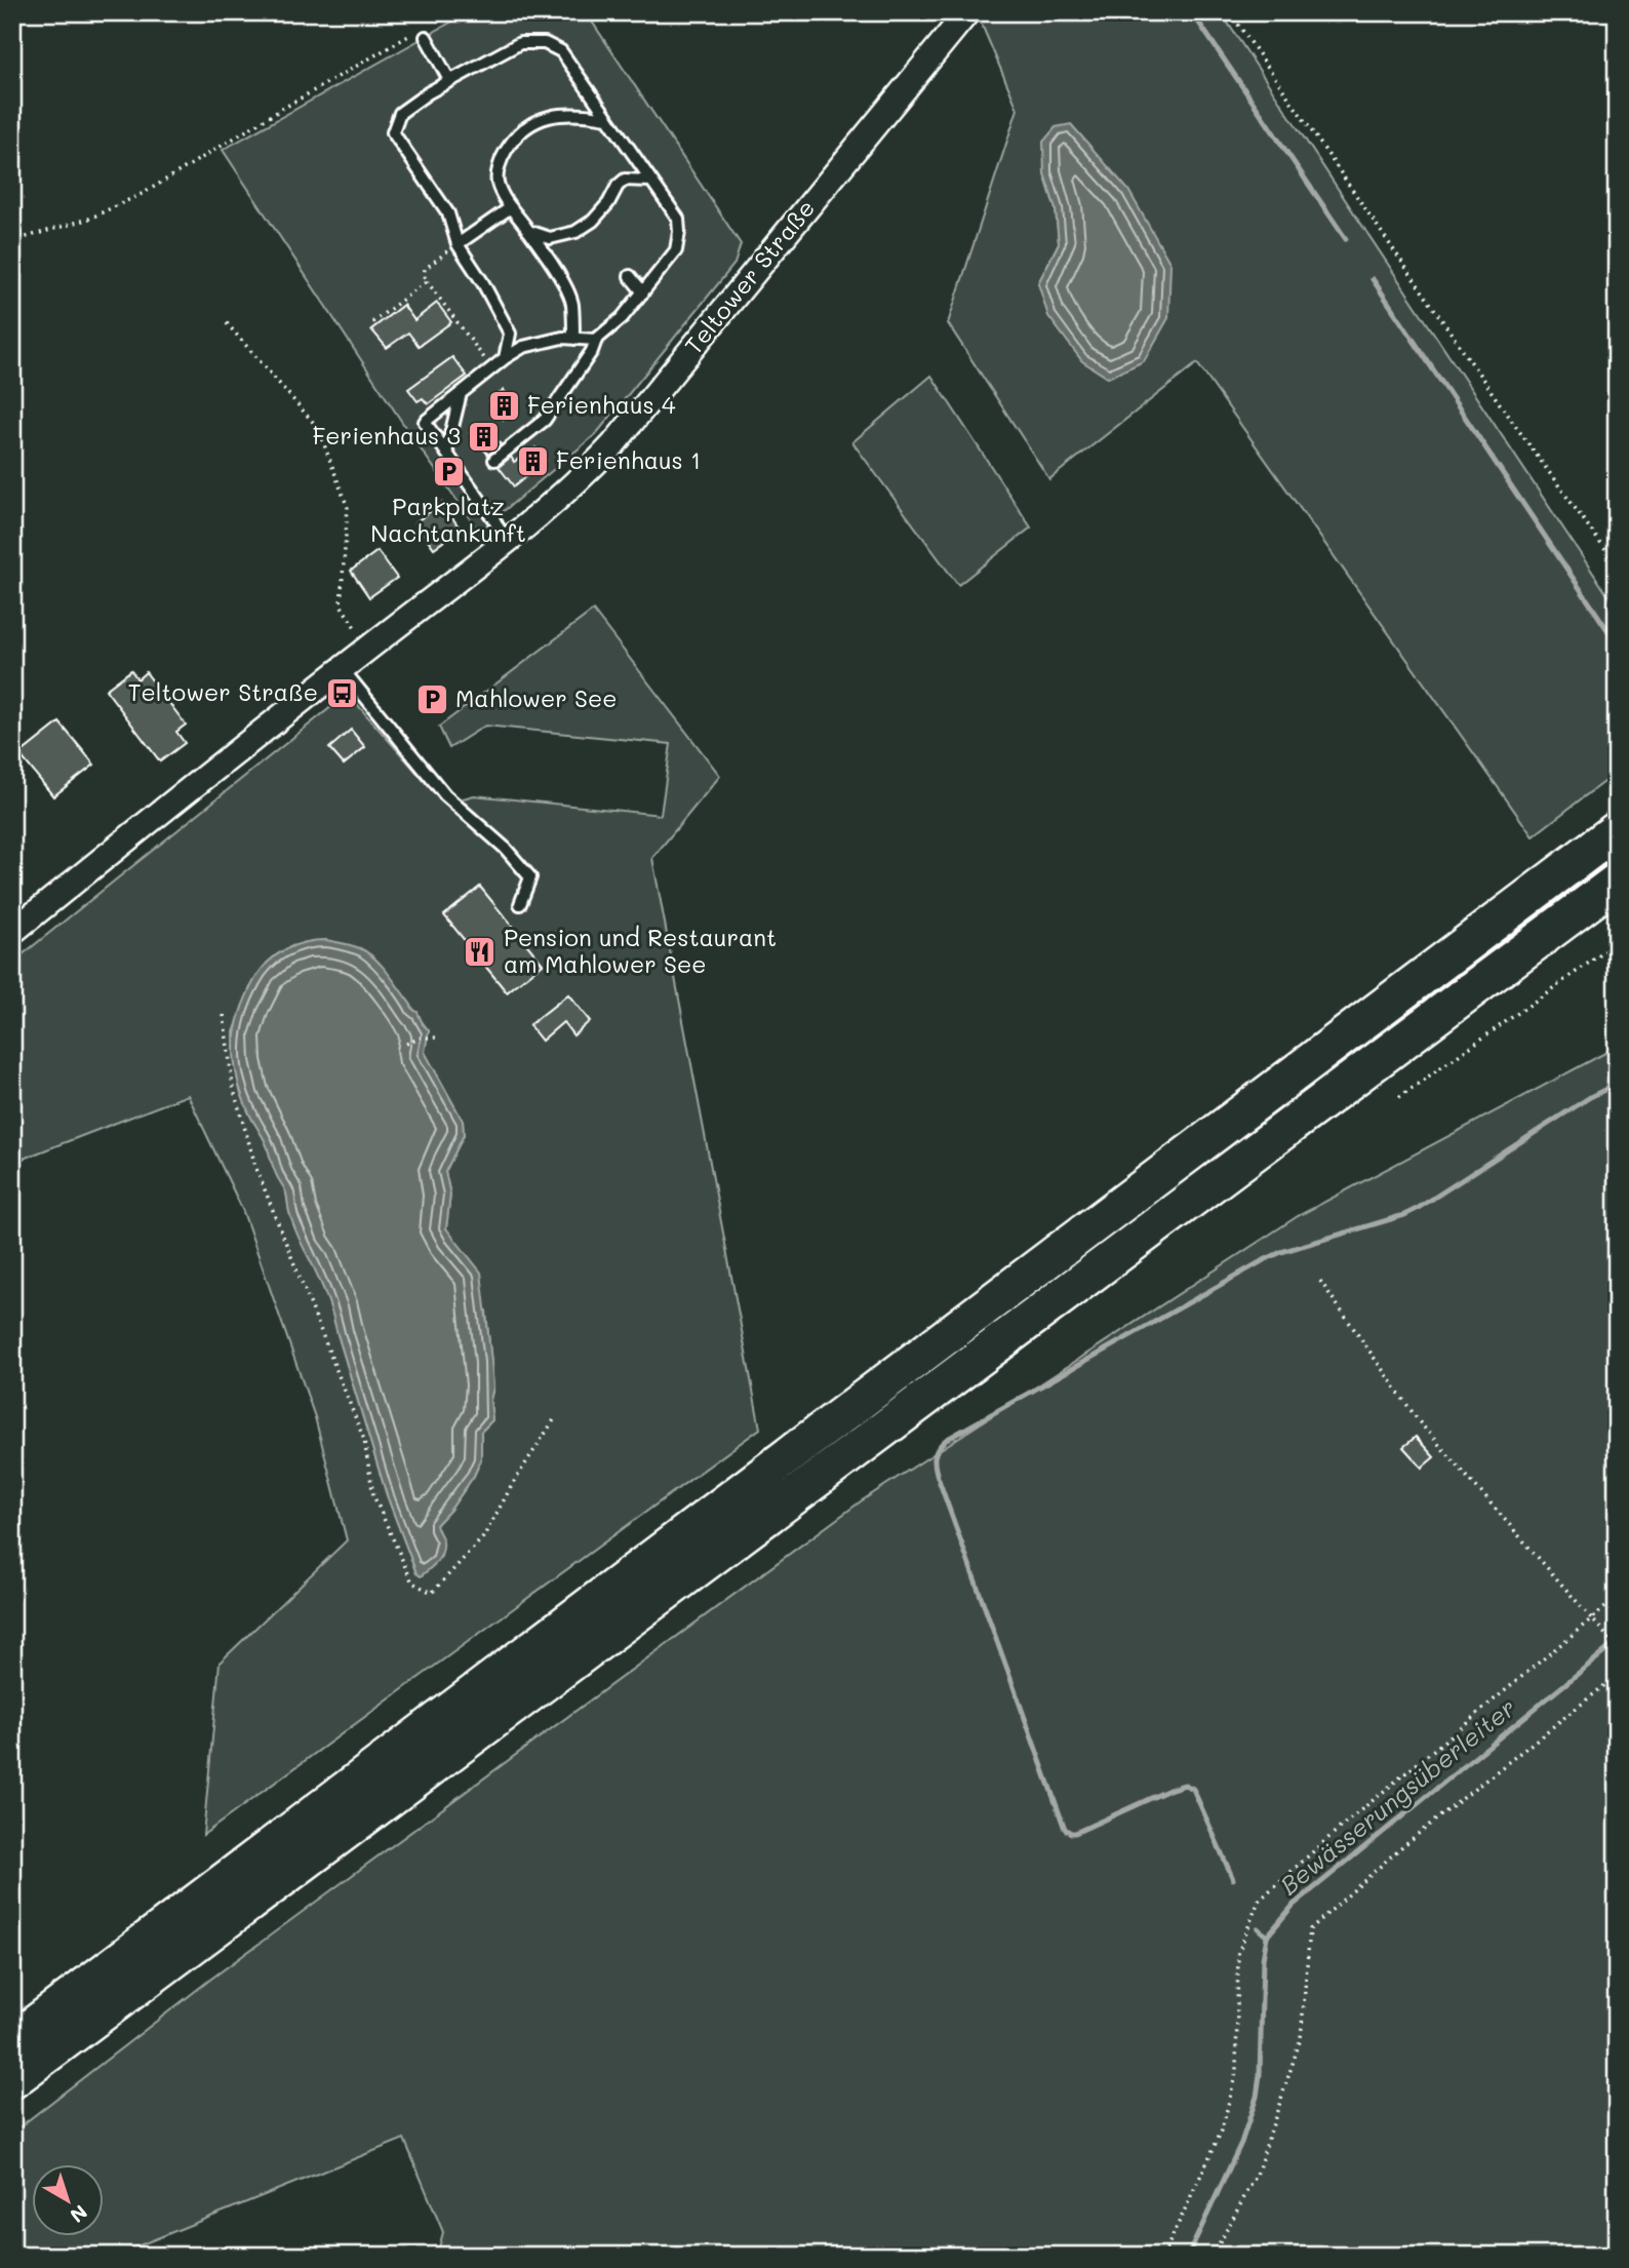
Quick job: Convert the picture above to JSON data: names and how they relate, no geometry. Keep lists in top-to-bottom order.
{
  "streets": {
    "street": ["Teltower Straße"]
  },
  "water": ["Bewässerungsüberleiter"],
  "places": {
    "building": ["Ferienhaus 4", "Ferienhaus 3", "Ferienhaus 1"],
    "parking": ["Parkplatz Nachtankunft", "Mahlower See"],
    "bus stop": ["Teltower Straße"],
    "restaurant": ["Pension und Restaurant am Mahlower See"]
  },
  "north": "bottom right"
}
